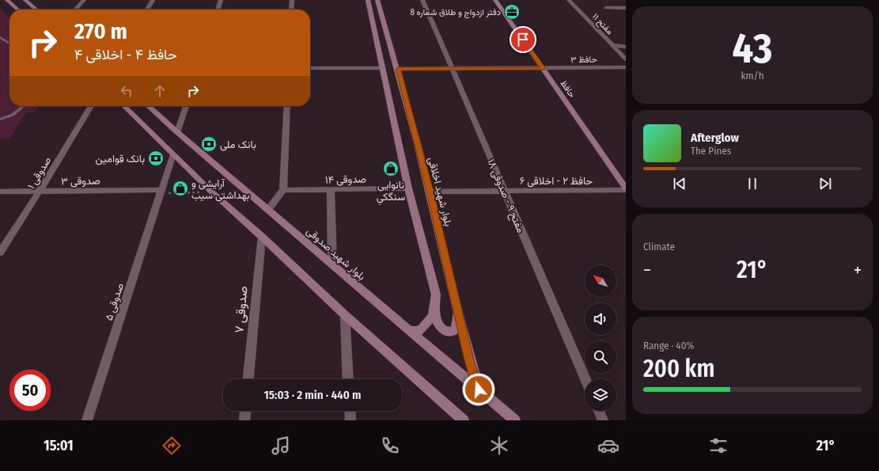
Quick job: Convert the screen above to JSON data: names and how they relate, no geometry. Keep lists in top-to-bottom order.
{
  "streets": {
    "main road": ["حافظ", "بلوار شهید اخلاقی", "بلوار شهید صدوقی"],
    "street": [
      "مفتح ۱۱",
      "حافظ ۳",
      "صدوقی ۱",
      "صدوقی ۱۴",
      "صدوقی ۳",
      "حافظ ۲ - اخلاقی ۶",
      "مفتح ۹ - صدوقی ۱۸",
      "صدوقی ۵",
      "صدوقی ۷"
    ]
  },
  "crossings": [
    ["حافظ ۳", "حافظ"],
    ["حافظ ۳", "بلوار شهید اخلاقی"],
    ["حافظ ۳", "مفتح ۹ - صدوقی ۱۸"],
    ["حافظ", "حافظ ۲ - اخلاقی ۶"],
    ["صدوقی ۱", "صدوقی ۳"],
    ["صدوقی ۳", "صدوقی ۵"],
    ["حافظ ۲ - اخلاقی ۶", "بلوار شهید اخلاقی"],
    ["حافظ ۲ - اخلاقی ۶", "مفتح ۹ - صدوقی ۱۸"],
    ["بلوار شهید اخلاقی", "بلوار شهید صدوقی"]
  ],
  "places": {
    "office": ["دفتر ازدواج و طلاق شماره 8"],
    "bank": ["بانک ملی", "بانک قوامین"],
    "shop": ["نانوایی سنگکیِ", "آرایشی و بهداشتی سیب"]
  },
  "north": "top left",
  "page": {
    "tile": [
      ["43", "km/h"],
      "Climate",
      ["Range · 40%", "200 km"]
    ],
    "turn": ["270 m", "حافظ ۴ - اخلاقی ۴"],
    "song": ["Afterglow", "The Pines"],
    "heat": ["−", "21°", "+"],
    "limit": "50",
    "trip": "15:03 · 2 min · 440 m",
    "tabs": ["15:01", "21°"]
  }
}
